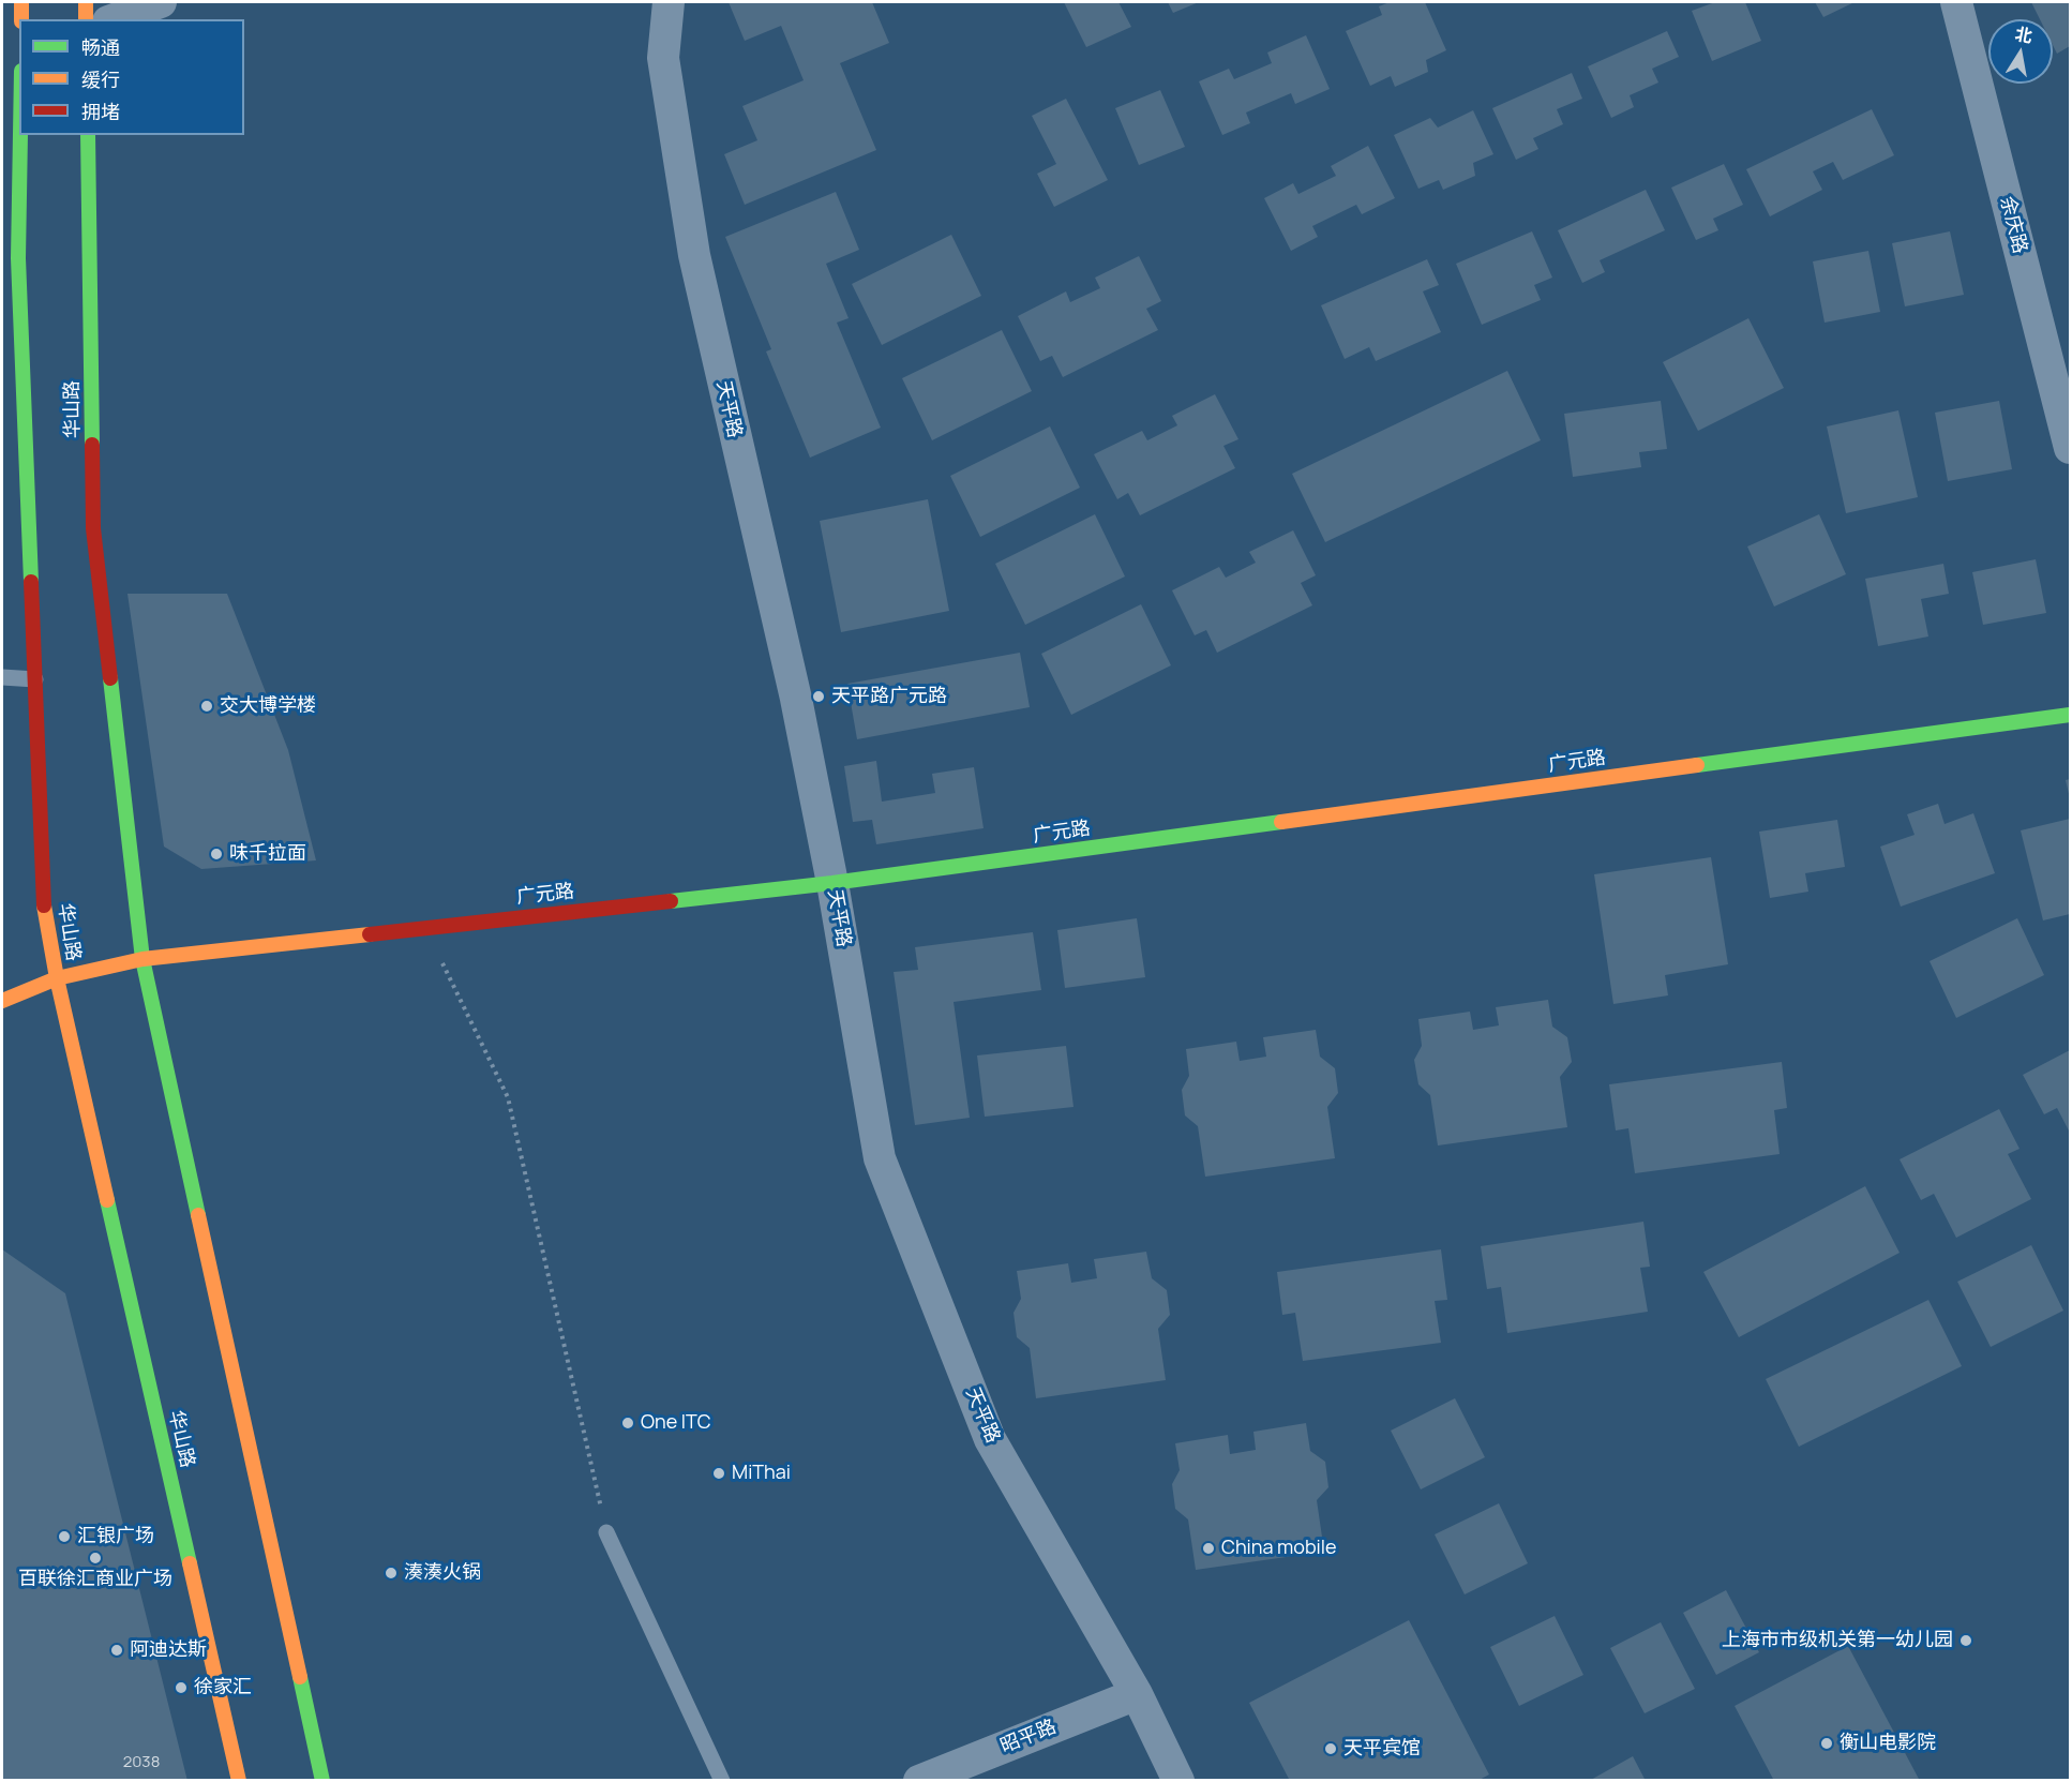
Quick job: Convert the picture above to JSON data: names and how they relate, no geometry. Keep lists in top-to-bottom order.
{
  "streets": {
    "main road": ["华山路", "广元路"],
    "street": ["余庆路", "天平路", "昭平路"]
  },
  "crossings": [
    ["华山路", "广元路"],
    ["天平路", "广元路"],
    ["天平路", "昭平路"]
  ],
  "places": [
    "天平路广元路",
    "交大博学楼",
    "味千拉面",
    "One ITC",
    "MiThai",
    "汇银广场",
    "China mobile",
    "百联徐汇商业广场",
    "湊湊火锅",
    "上海市市级机关第一幼儿园",
    "阿迪达斯",
    "徐家汇",
    "衡山电影院",
    "天平宾馆"
  ],
  "house_numbers": ["2038"],
  "legend": ["畅通", "缓行", "拥堵"],
  "north": "top"
}
